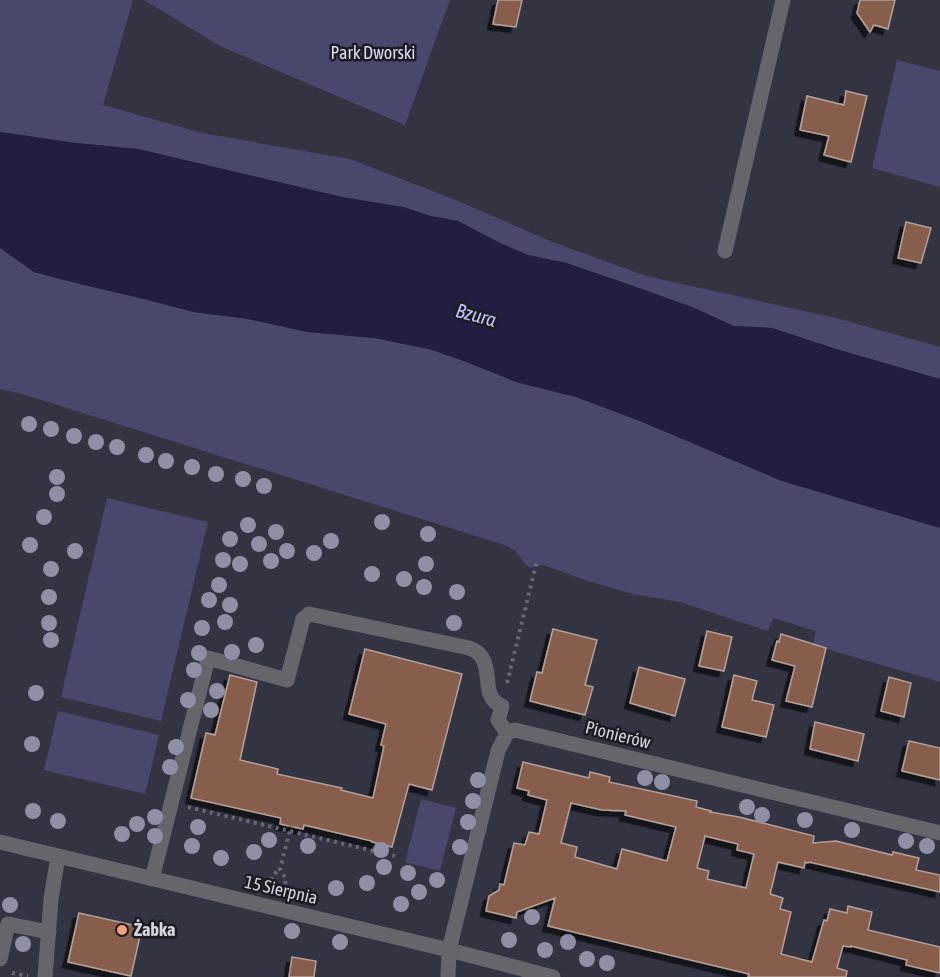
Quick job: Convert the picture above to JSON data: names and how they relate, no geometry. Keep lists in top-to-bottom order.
{
  "streets": {
    "street": ["Pionierów", "15 Sierpnia"]
  },
  "water": ["Bzura"],
  "parks": ["Park Dworski"],
  "places": ["Żabka"]
}
